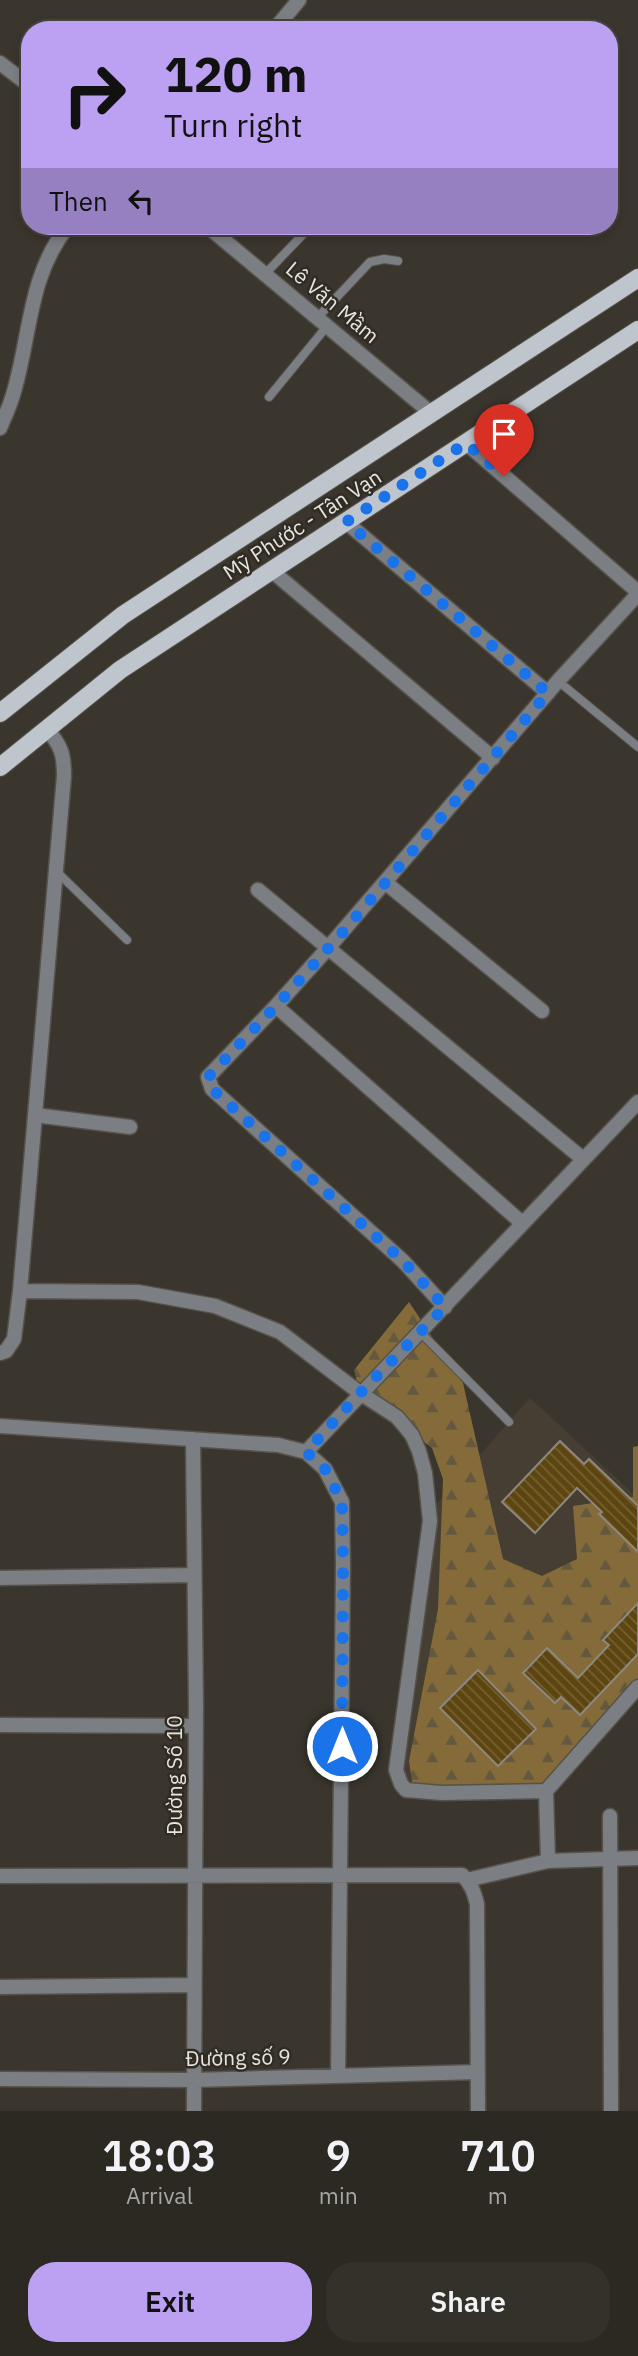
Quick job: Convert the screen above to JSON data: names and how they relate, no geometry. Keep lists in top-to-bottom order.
{
  "streets": {
    "main road": ["Mỹ Phước - Tân Vạn"],
    "street": ["Lê Văn Mầm", "Đường Số 10", "Đường số 9"]
  },
  "crossings": [
    ["Lê Văn Mầm", "Mỹ Phước - Tân Vạn"],
    ["Đường Số 10", "Đường số 9"]
  ],
  "page": {
    "turn": ["120 m", "Turn right"],
    "then": "Then",
    "eta": [
      "18:03",
      "Arrival",
      "9",
      "min",
      "710",
      "m"
    ],
    "buttons": ["Exit", "Share"]
  }
}
